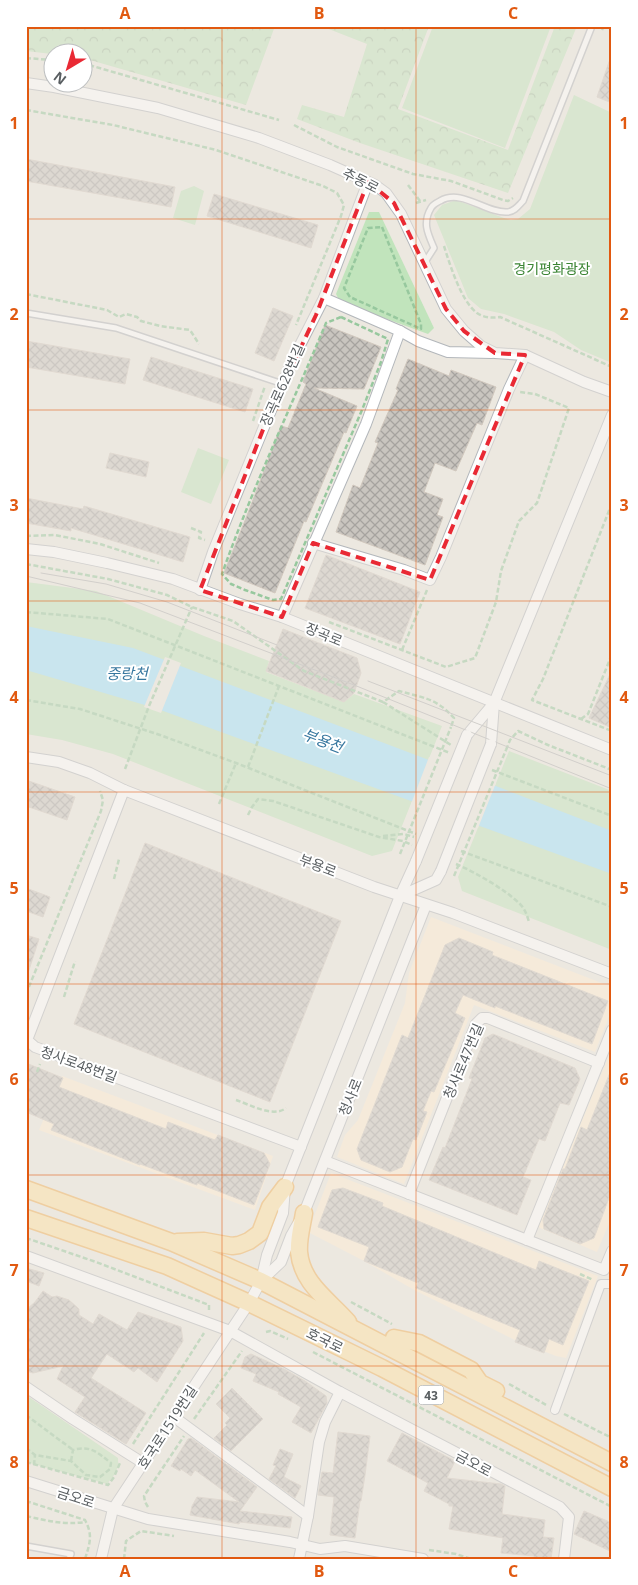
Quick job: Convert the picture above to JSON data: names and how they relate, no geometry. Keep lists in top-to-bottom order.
{
  "streets": {
    "main road": ["호국로", "43"],
    "street": [
      "추동로",
      "장곡로628번길",
      "장곡로",
      "부용로",
      "청사로47번길",
      "청사로48번길",
      "청사로",
      "호국로1519번길",
      "금오로"
    ]
  },
  "crossings": [
    ["추동로", "장곡로628번길"],
    ["장곡로628번길", "장곡로"],
    ["장곡로", "청사로"],
    ["부용로", "청사로48번길"],
    ["부용로", "청사로"],
    ["청사로48번길", "청사로"],
    ["청사로", "호국로"],
    ["청사로", "호국로1519번길"],
    ["호국로", "호국로1519번길"],
    ["호국로1519번길", "금오로"]
  ],
  "water": ["중랑천", "부용천"],
  "parks": ["경기평화광장"],
  "north": "bottom left",
  "grid": {
    "columns": ["A", "B", "C"],
    "rows": [
      "1",
      "2",
      "3",
      "4",
      "5",
      "6",
      "7",
      "8"
    ]
  }
}
